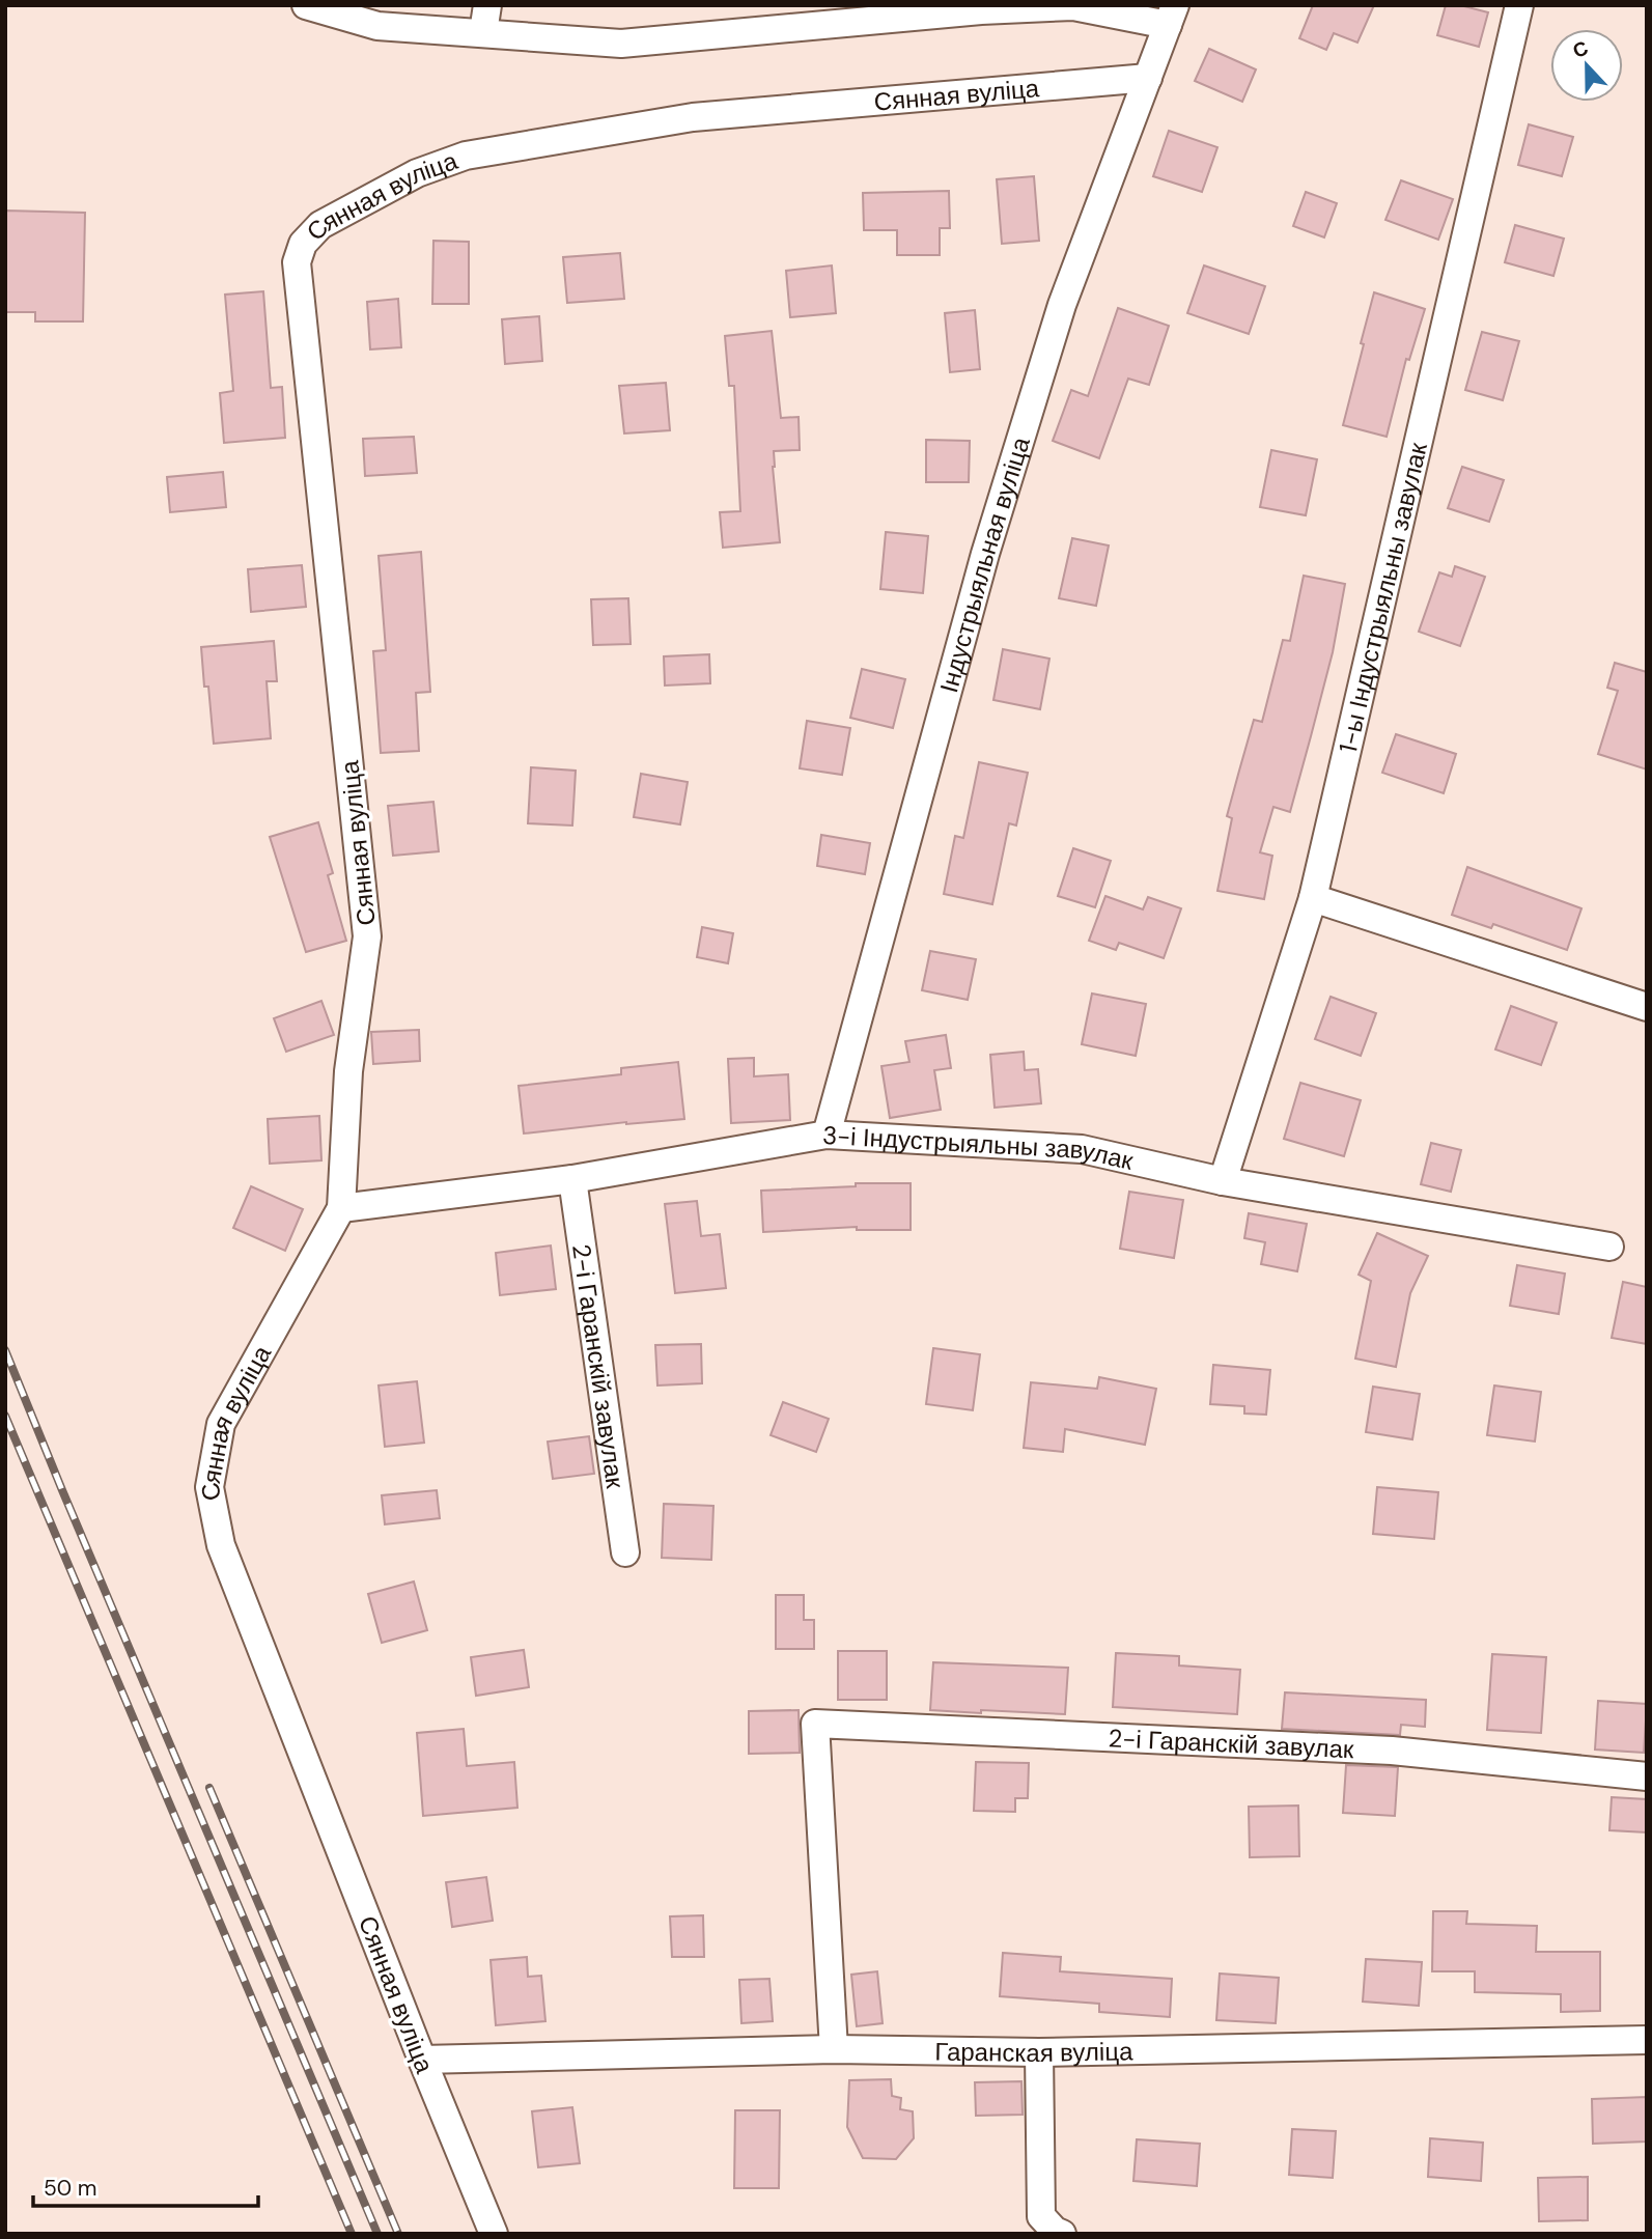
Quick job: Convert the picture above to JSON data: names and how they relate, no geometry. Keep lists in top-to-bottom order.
{
  "streets": {
    "street": [
      "Сянная вуліца",
      "Індустрыяльная вуліца",
      "1-ы Індустрыяльны завулак",
      "3-і Індустрыяльны завулак",
      "2-і Гаранскій завулак",
      "Гаранская вуліца"
    ]
  },
  "crossings": [
    ["Сянная вуліца", "Індустрыяльная вуліца"],
    ["Сянная вуліца", "3-і Індустрыяльны завулак"],
    ["Сянная вуліца", "Гаранская вуліца"],
    ["Індустрыяльная вуліца", "3-і Індустрыяльны завулак"],
    ["1-ы Індустрыяльны завулак", "3-і Індустрыяльны завулак"],
    ["3-і Індустрыяльны завулак", "2-і Гаранскій завулак"],
    ["2-і Гаранскій завулак", "Гаранская вуліца"]
  ],
  "scale_bar": "50 m",
  "north": "top"
}
